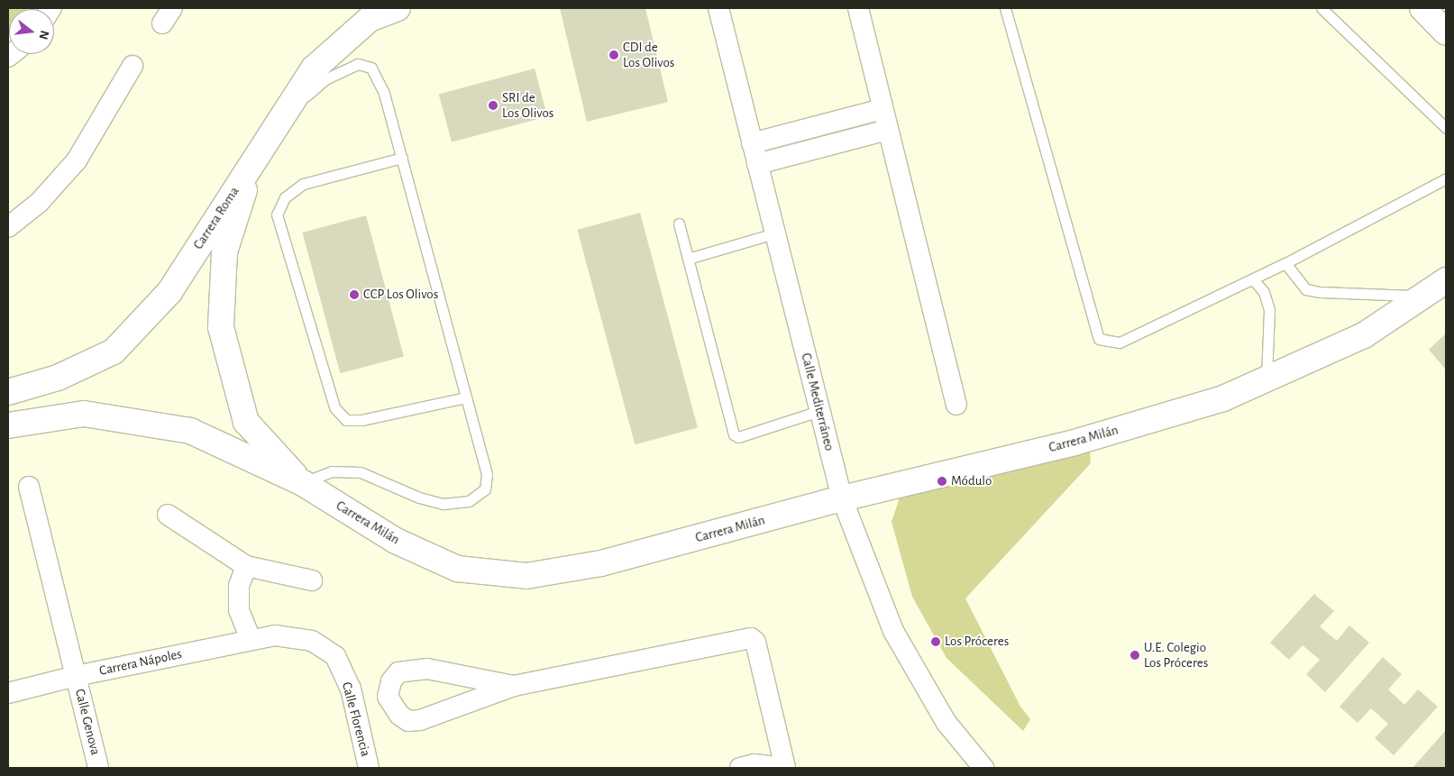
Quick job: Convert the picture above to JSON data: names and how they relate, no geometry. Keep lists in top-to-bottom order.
{
  "streets": {
    "street": [
      "Carrera Roma",
      "Calle Mediterráneo",
      "Carrera Milán",
      "Carrera Nápoles",
      "Calle Florencia",
      "Calle Genova"
    ]
  },
  "crossings": [
    ["Calle Mediterráneo", "Carrera Milán"],
    ["Carrera Nápoles", "Calle Florencia"],
    ["Carrera Nápoles", "Calle Genova"]
  ],
  "places": [
    "CDI de Los Olivos",
    "SRI de Los Olivos",
    "CCP Los Olivos",
    "Módulo",
    "Los Próceres",
    "U.E. Colegio Los Próceres"
  ],
  "north": "right"
}
